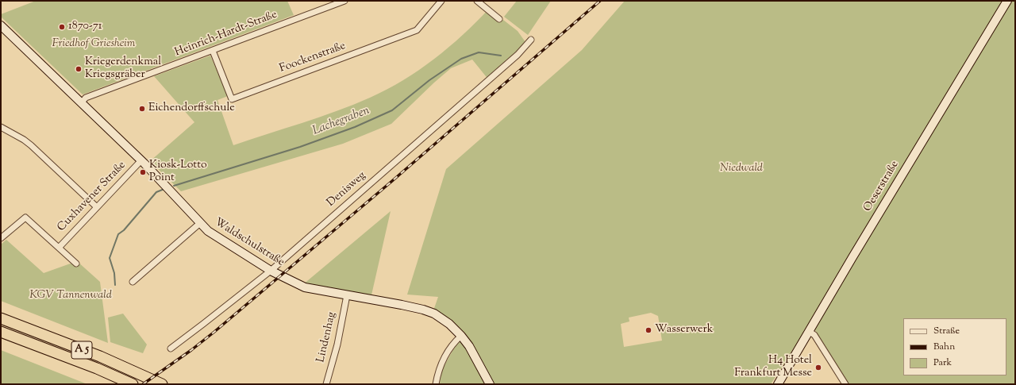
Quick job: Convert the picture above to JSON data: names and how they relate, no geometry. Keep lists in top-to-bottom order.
{
  "streets": {
    "highway": ["A 5"],
    "street": [
      "Heinrich-Hardt-Straße",
      "Foockenstraße",
      "Oeserstraße",
      "Denisweg",
      "Cuxhavener Straße",
      "Waldschulstraße",
      "Lindenhag"
    ]
  },
  "crossings": [
    ["Heinrich-Hardt-Straße", "Foockenstraße"],
    ["Heinrich-Hardt-Straße", "Waldschulstraße"],
    ["Denisweg", "Waldschulstraße"],
    ["Cuxhavener Straße", "Waldschulstraße"],
    ["Waldschulstraße", "Lindenhag"]
  ],
  "water": ["Lachegraben"],
  "parks": ["Friedhof Griesheim", "Niedwald", "KGV Tannenwald"],
  "places": [
    "1870-71",
    "Kriegerdenkmal Kriegsgräber",
    "Eichendorffschule",
    "Kiosk-Lotto Point",
    "Wasserwerk",
    "H4 Hotel Frankfurt Messe"
  ],
  "legend": ["Straße", "Bahn", "Park"]
}
